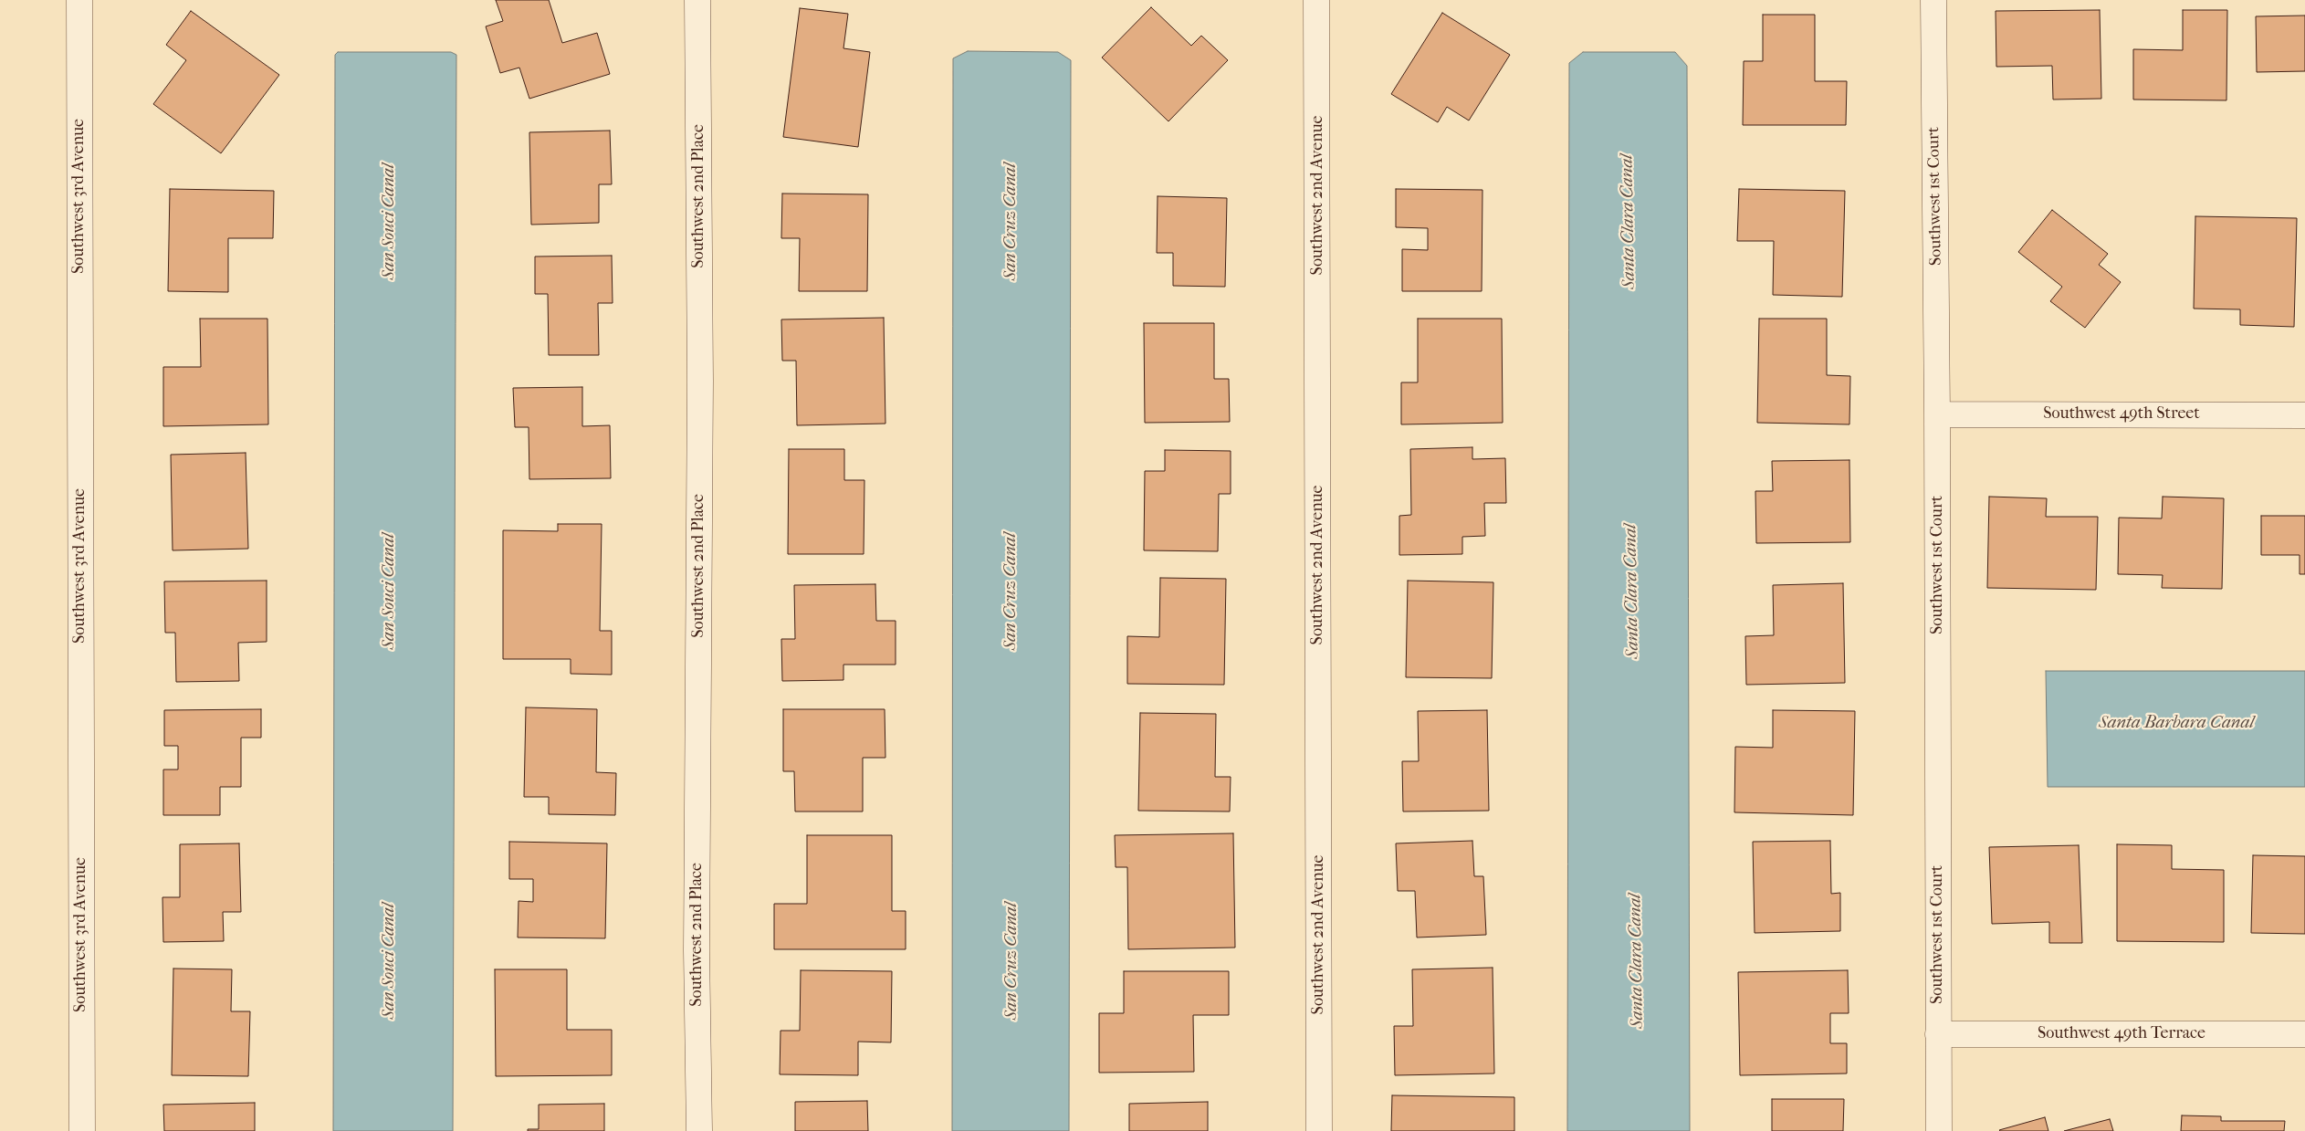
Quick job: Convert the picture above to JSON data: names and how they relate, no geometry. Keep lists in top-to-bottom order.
{
  "streets": {
    "street": [
      "Southwest 2nd Avenue",
      "Southwest 3rd Avenue",
      "Southwest 2nd Place",
      "Southwest 1st Court",
      "Southwest 49th Street",
      "Southwest 49th Terrace"
    ]
  },
  "crossings": [
    ["Southwest 1st Court", "Southwest 49th Street"],
    ["Southwest 1st Court", "Southwest 49th Terrace"]
  ],
  "water": [
    "San Souci Canal",
    "San Cruz Canal",
    "Santa Clara Canal",
    "Santa Barbara Canal"
  ]
}
